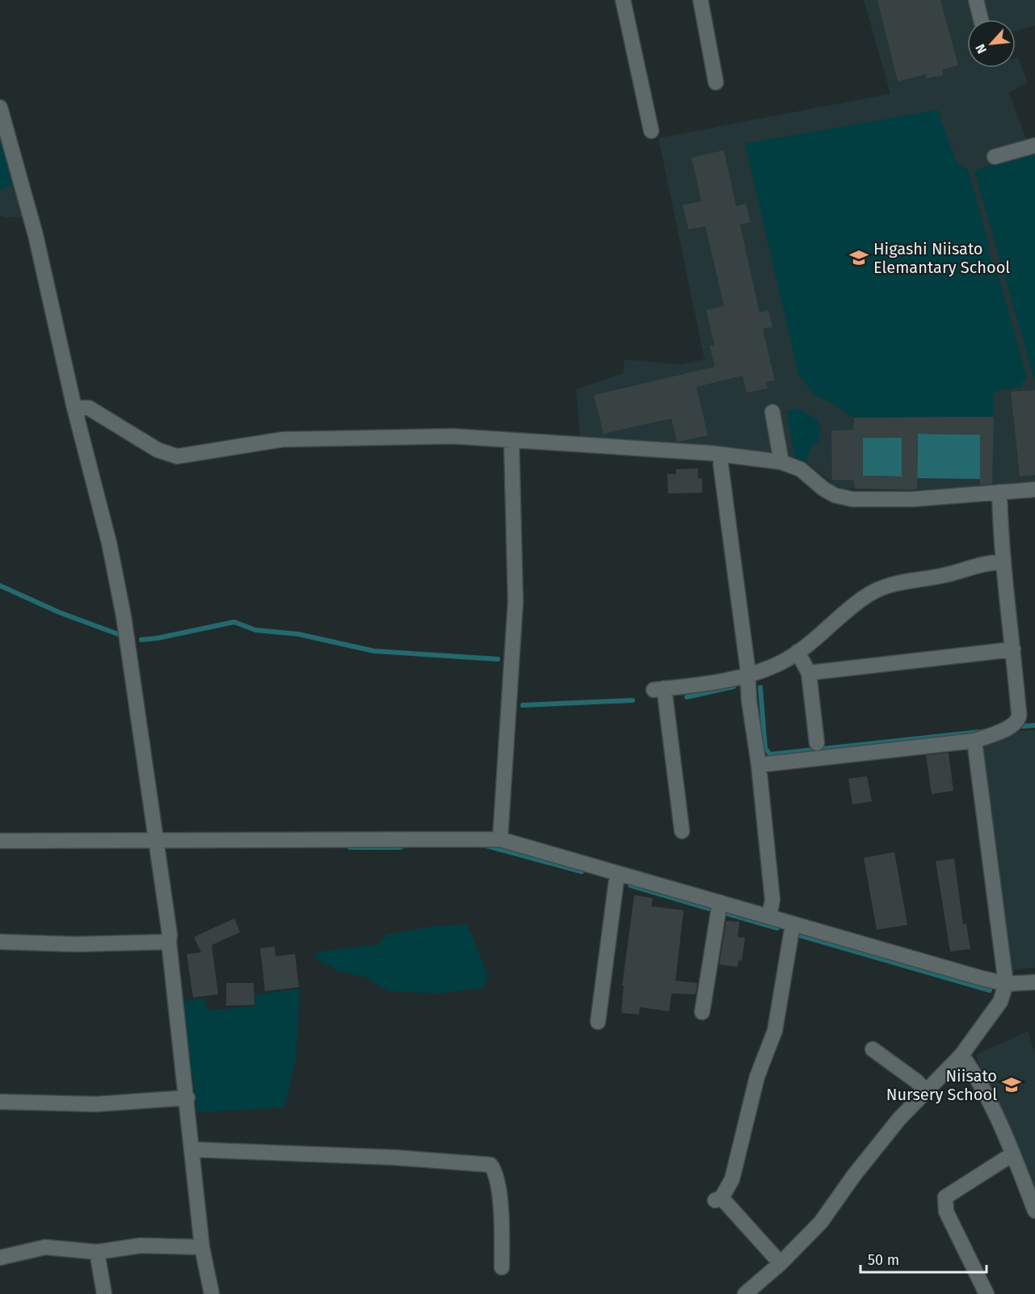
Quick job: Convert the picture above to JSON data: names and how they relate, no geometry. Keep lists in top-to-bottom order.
{
  "places": {
    "school or university": ["Higashi Niisato Elemantary School", "Niisato Nursery School"]
  },
  "scale_bar": "50 m",
  "north": "bottom left"
}
